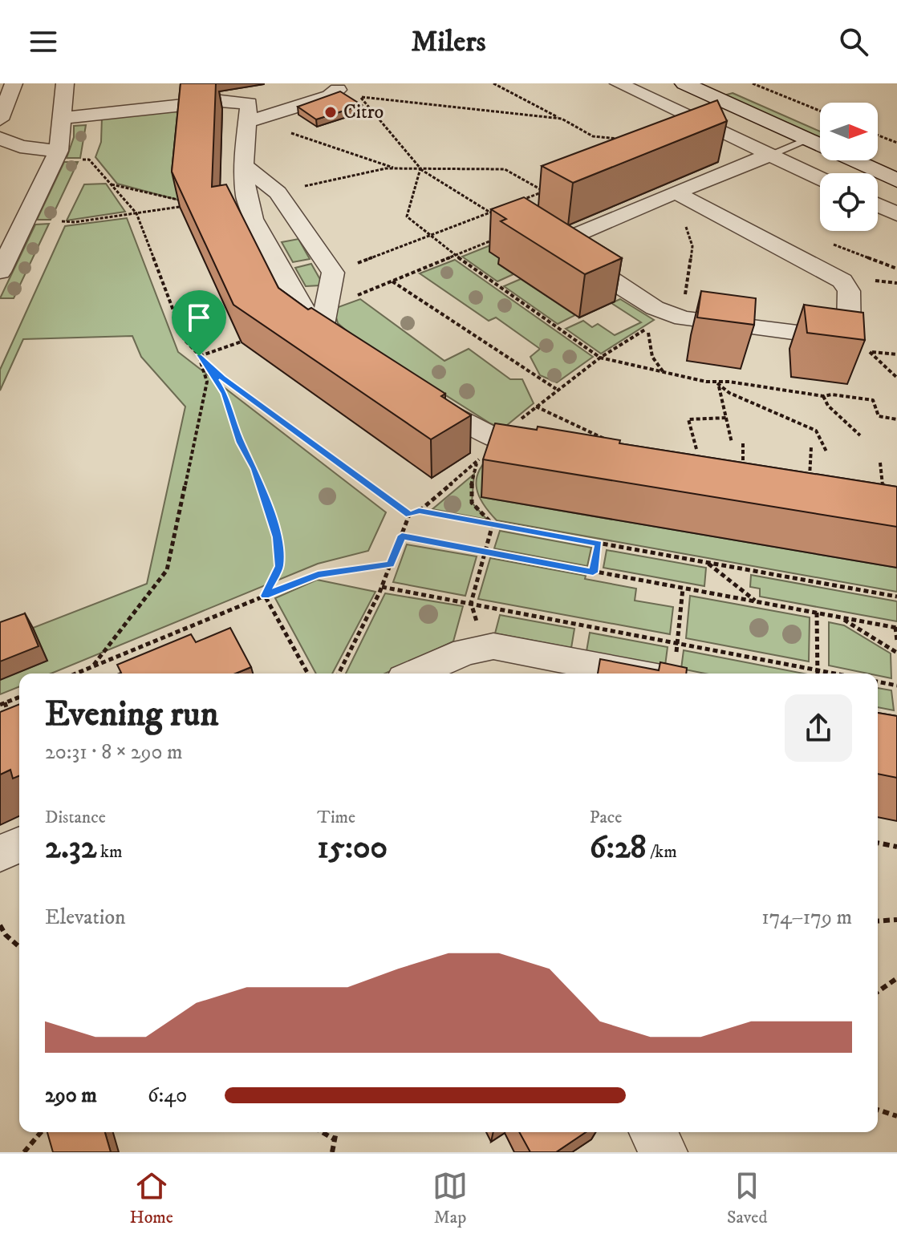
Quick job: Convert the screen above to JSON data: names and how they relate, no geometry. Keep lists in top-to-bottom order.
{
  "places": ["Citro"],
  "north": "right",
  "page": {
    "header": "Milers",
    "heading": ["Evening run", "20:31 · 8 × 290 m"],
    "stats": [
      ["Distance", "2.32 km"],
      ["Time", "15:00"],
      ["Pace", "6:28 /km"]
    ],
    "chart": ["Elevation", "174–179 m"],
    "list": [
      {
        "name": "290 m",
        "note": "6:40"
      }
    ],
    "tabs": ["Home", "Map", "Saved"]
  }
}
